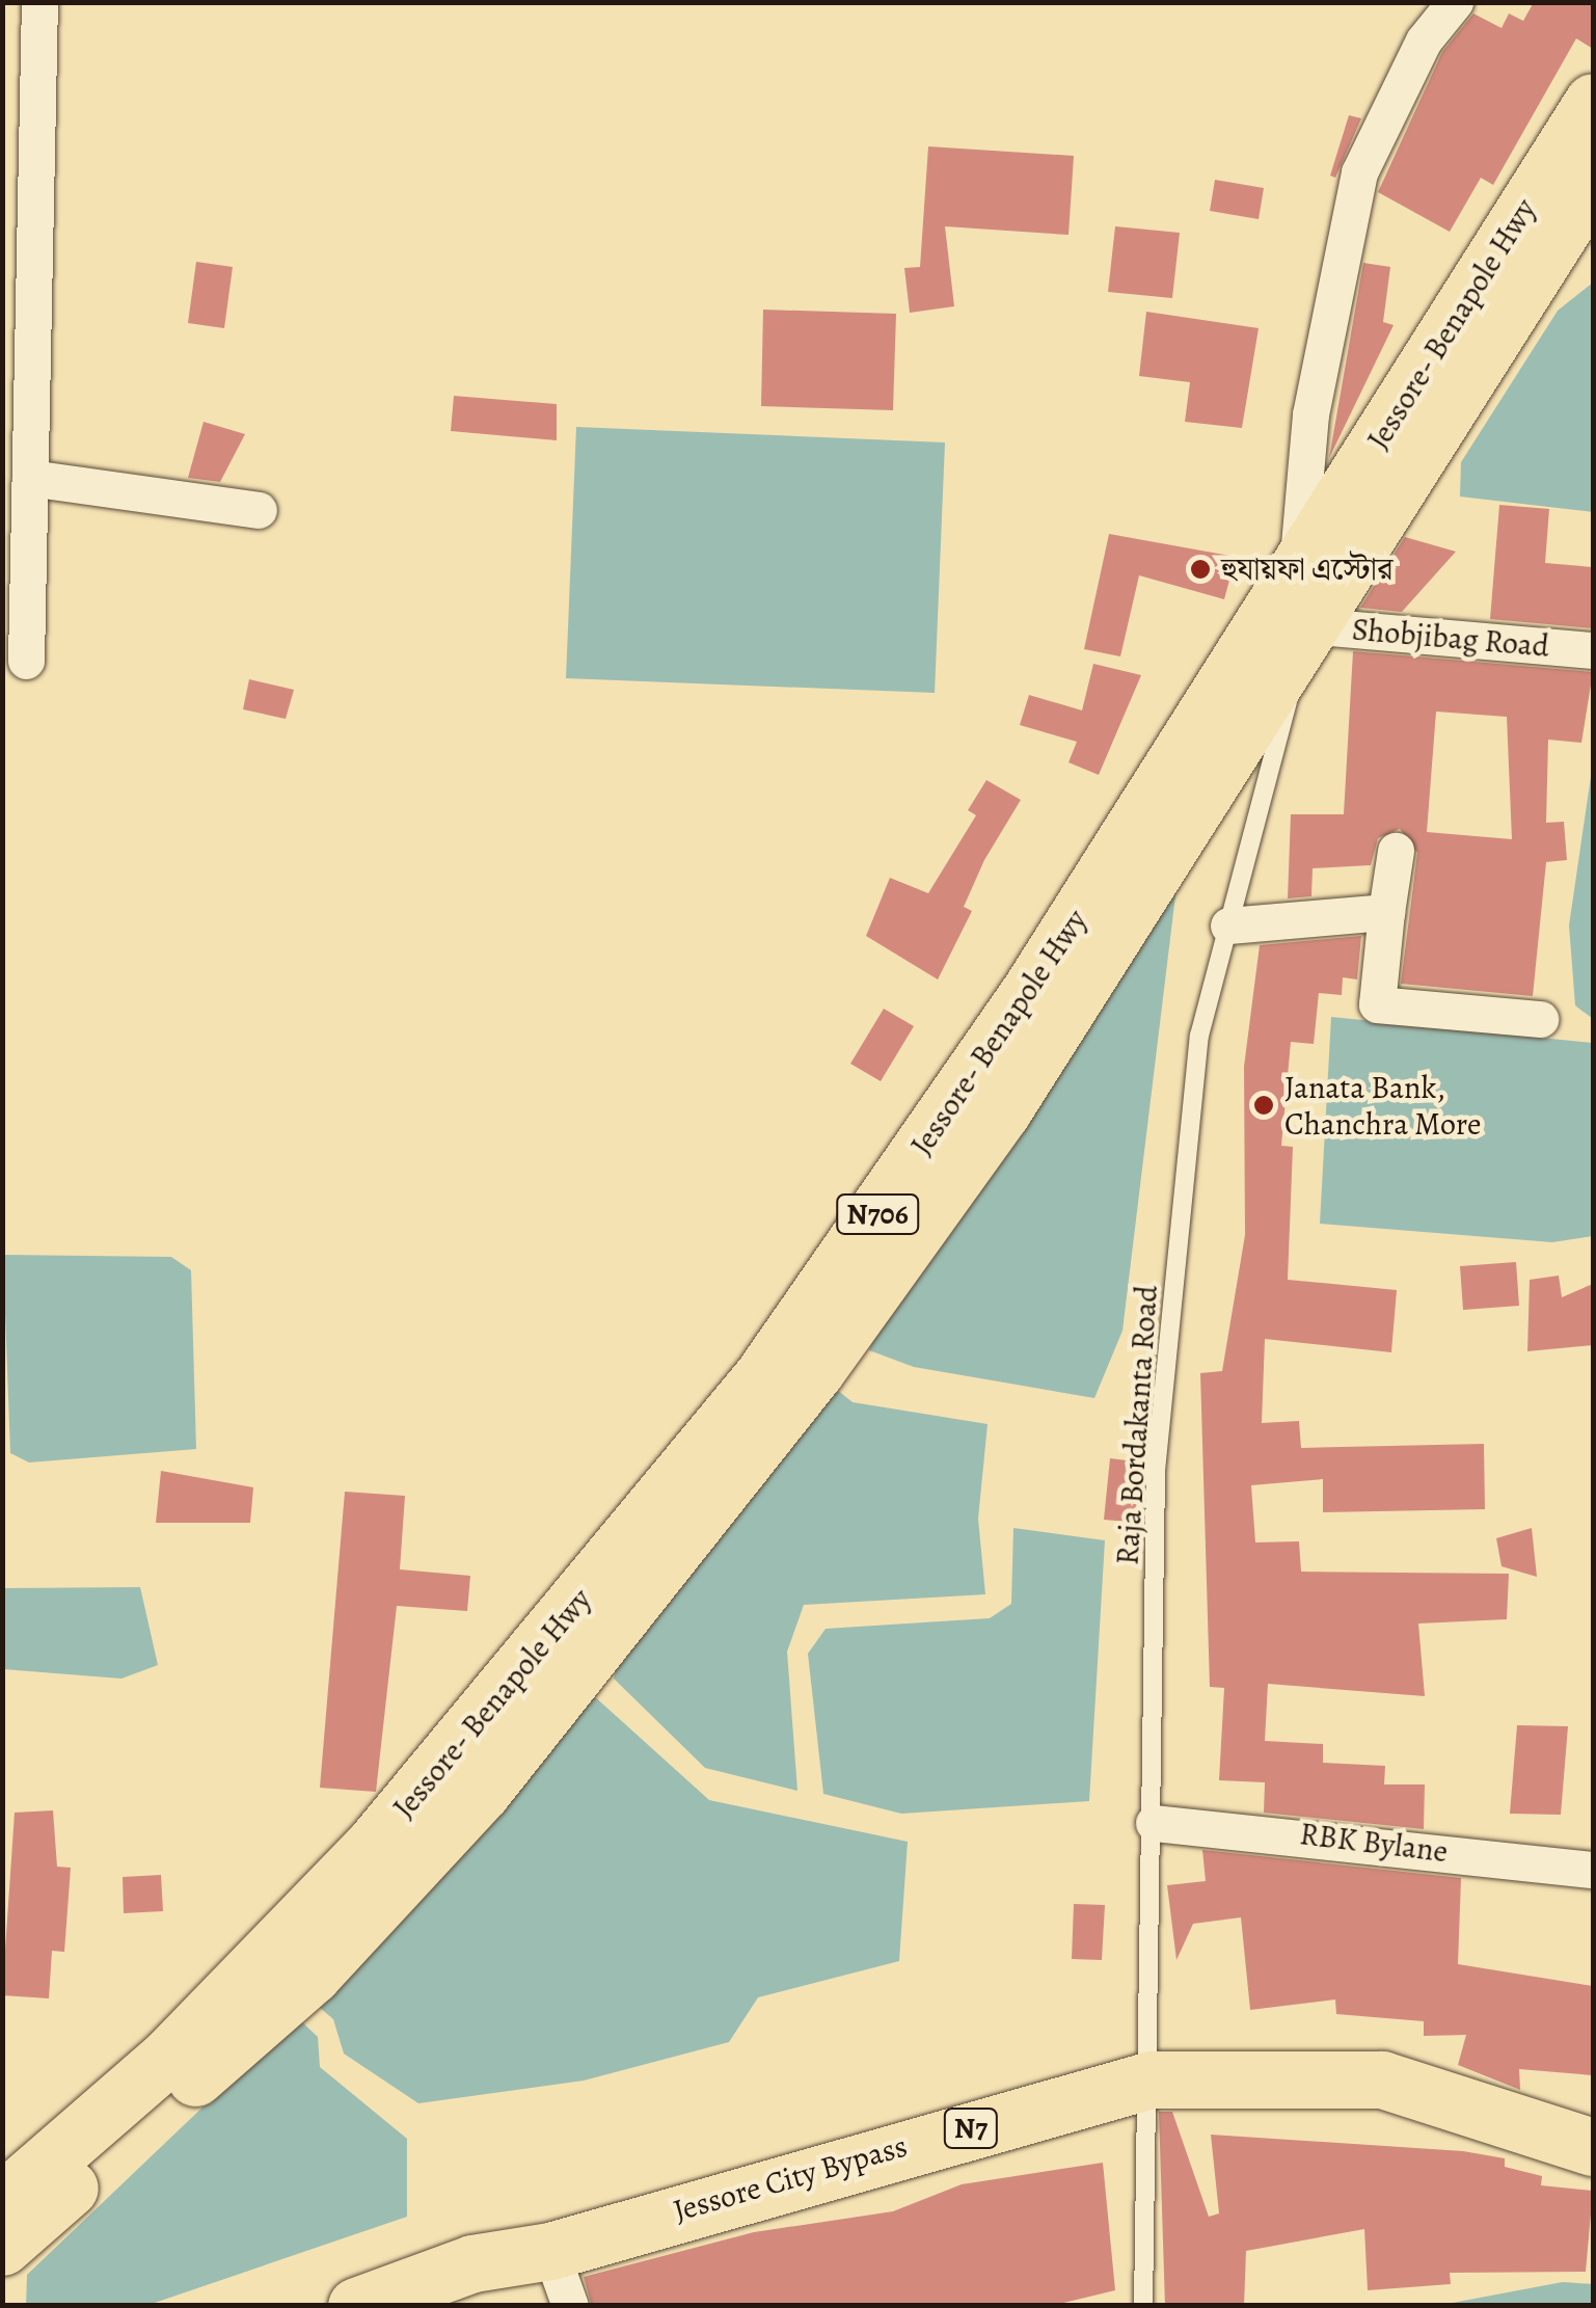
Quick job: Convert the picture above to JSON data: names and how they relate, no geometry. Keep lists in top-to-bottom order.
{
  "streets": {
    "highway": [
      "Jessore- Benapole Hwy",
      "N706",
      "N7",
      "Jessore City Bypass"
    ],
    "street": ["Shobjibag Road", "RBK Bylane"],
    "lane": ["Raja Bordakanta Road"]
  },
  "crossings": [
    ["Jessore- Benapole Hwy", "Shobjibag Road"],
    ["Jessore- Benapole Hwy", "Raja Bordakanta Road"],
    ["Shobjibag Road", "Raja Bordakanta Road"],
    ["Raja Bordakanta Road", "RBK Bylane"],
    ["Raja Bordakanta Road", "Jessore City Bypass"]
  ],
  "places": ["হুযায়ফা এস্টোর", "Janata Bank, Chanchra More"]
}
